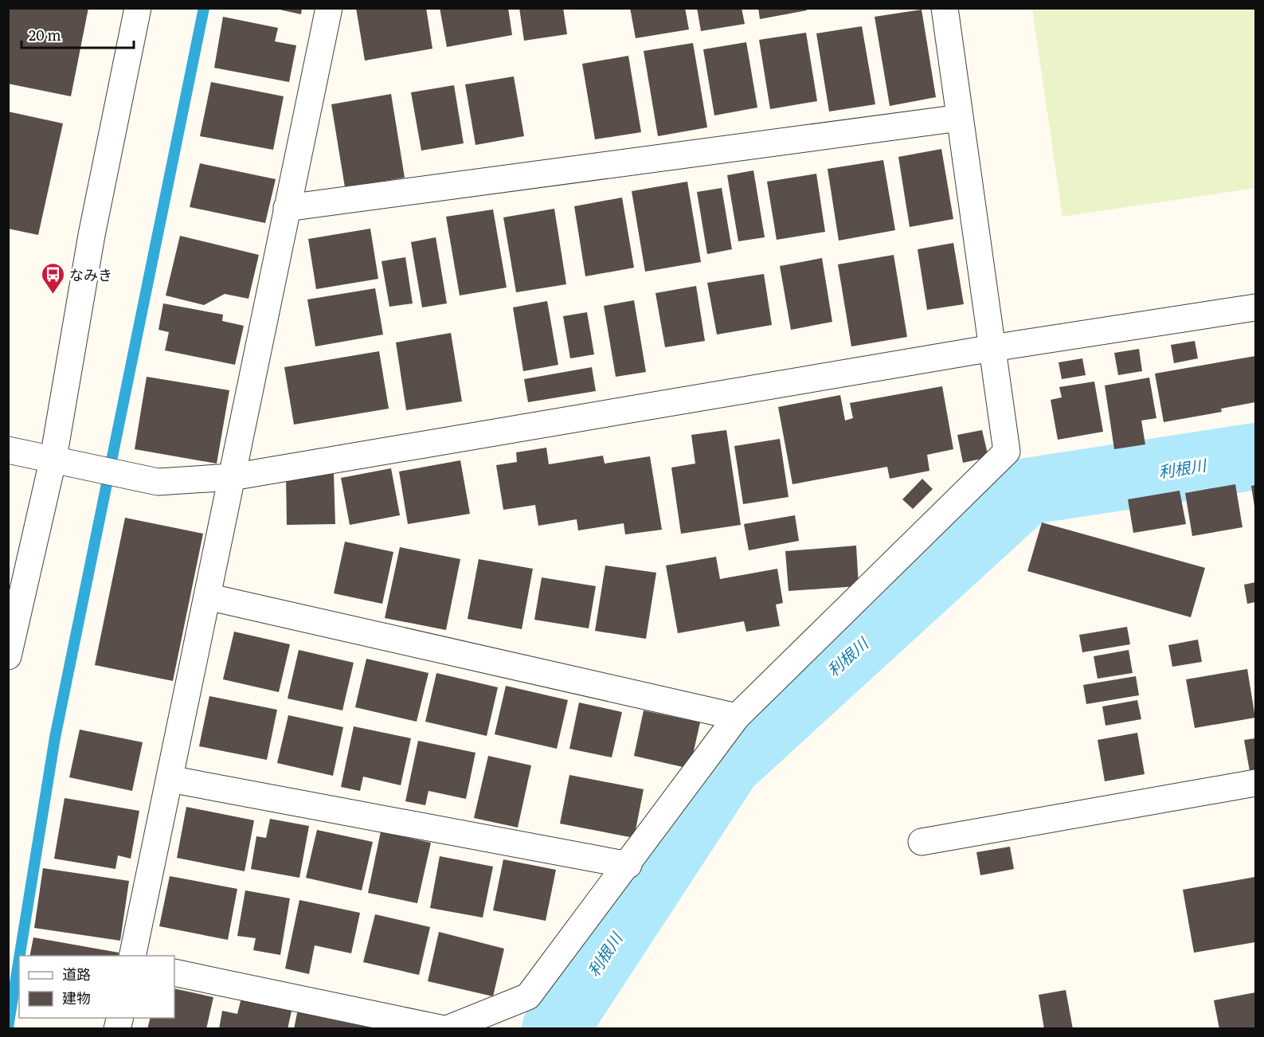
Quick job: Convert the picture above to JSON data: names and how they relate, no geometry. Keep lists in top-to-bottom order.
{
  "water": ["利根川"],
  "places": {
    "bus stop": ["なみき"]
  },
  "legend": ["道路", "建物"],
  "scale_bar": "20 m"
}
